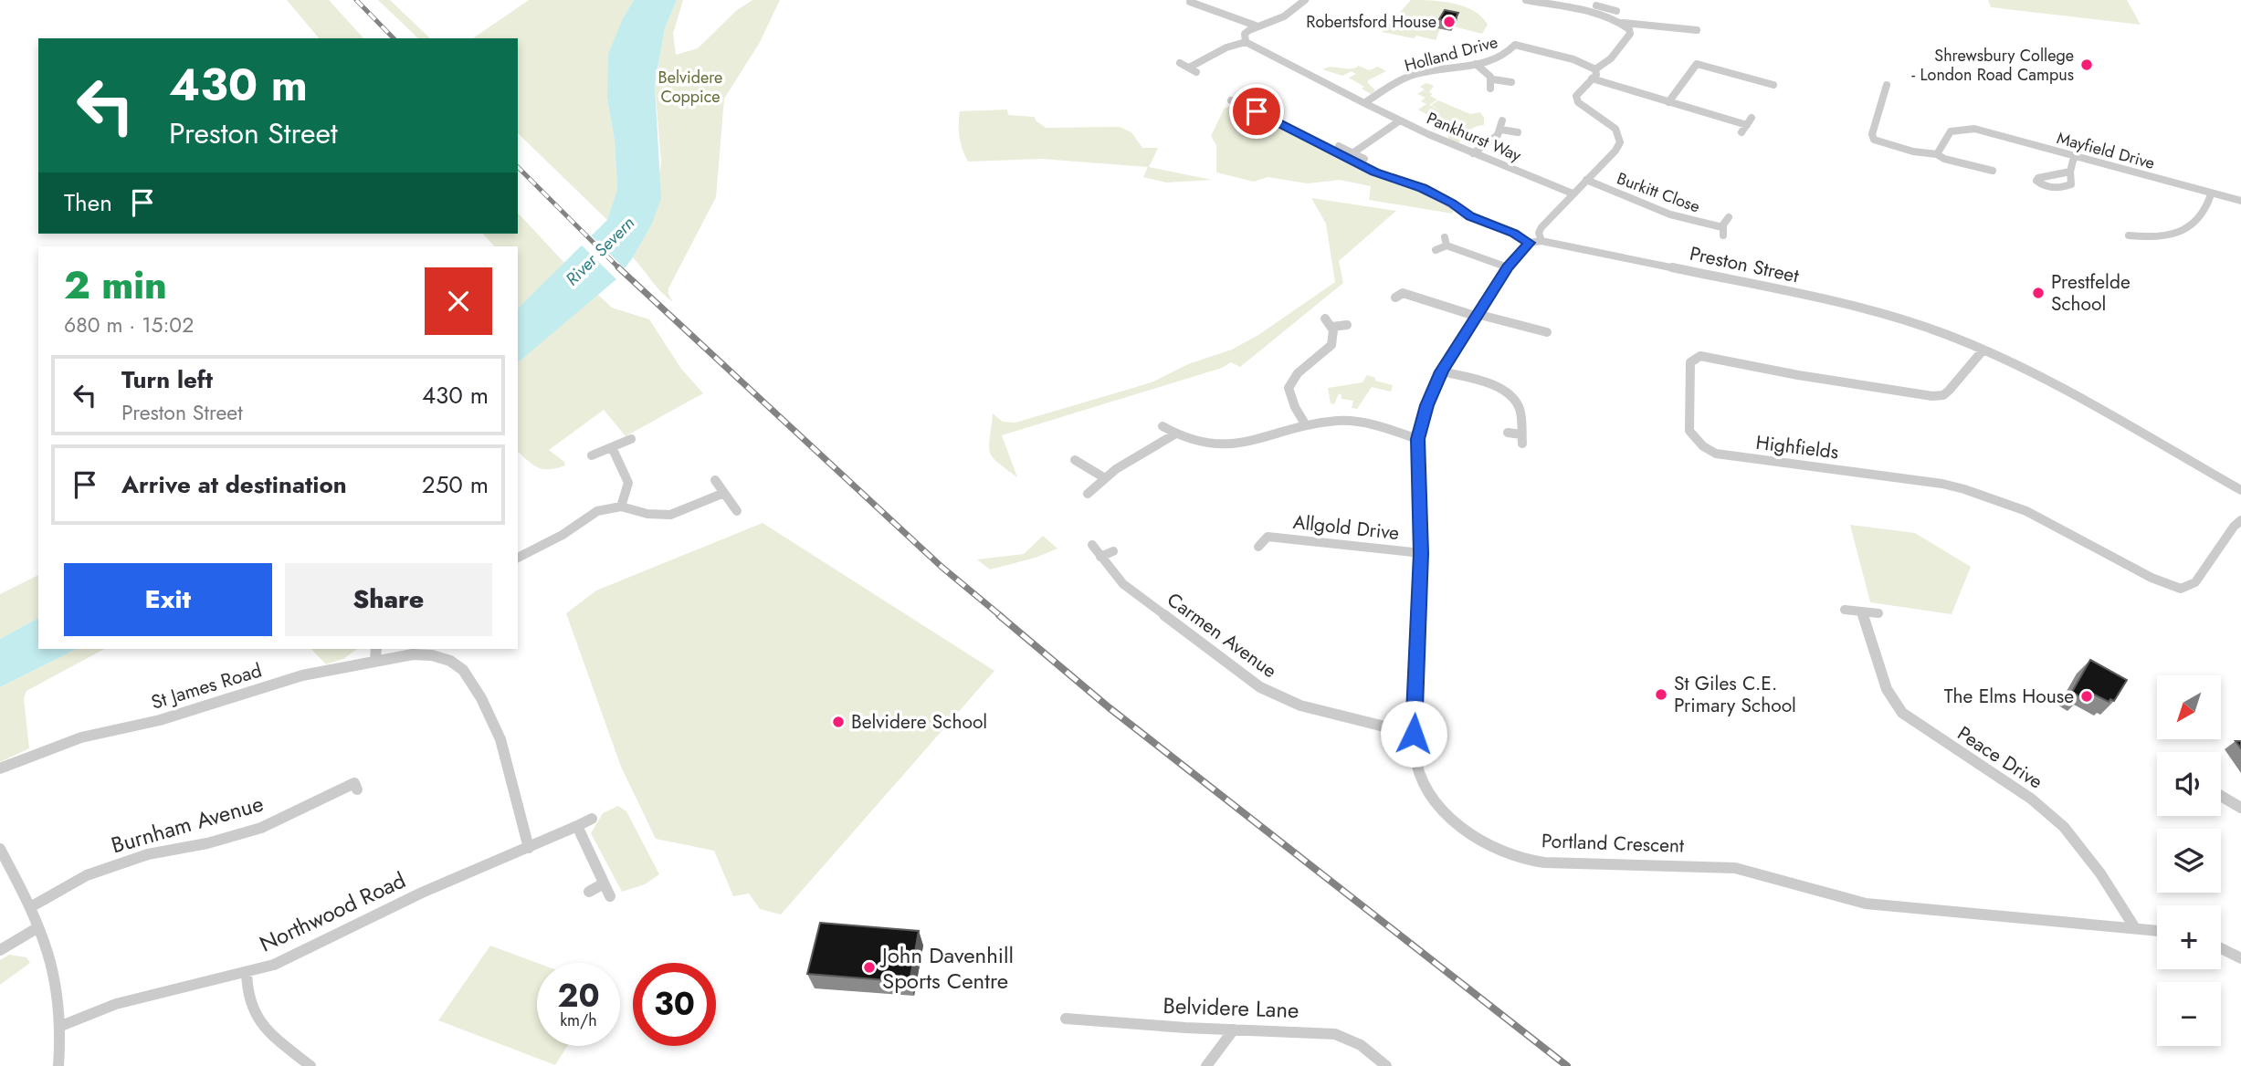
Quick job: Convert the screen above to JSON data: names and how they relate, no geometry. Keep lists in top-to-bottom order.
{
  "streets": {
    "street": [
      "Holland Drive",
      "Pankhurst Way",
      "Mayfield Drive",
      "Burkitt Close",
      "Preston Street",
      "Highfields",
      "Allgold Drive",
      "Carmen Avenue",
      "St James Road",
      "Peace Drive",
      "Burnham Avenue",
      "Portland Crescent",
      "Northwood Road",
      "Belvidere Lane"
    ]
  },
  "crossings": [
    ["Holland Drive", "Pankhurst Way"],
    ["Preston Street", "Highfields"],
    ["Preston Street", "Portland Crescent"],
    ["Allgold Drive", "Portland Crescent"],
    ["Carmen Avenue", "Portland Crescent"],
    ["St James Road", "Northwood Road"],
    ["Peace Drive", "Portland Crescent"]
  ],
  "water": ["River Severn"],
  "parks": ["Belvidere Coppice"],
  "places": [
    "Robertsford House",
    "Shrewsbury College - London Road Campus",
    "Prestfelde School",
    "St Giles C.E. Primary School",
    "The Elms House",
    "Belvidere School",
    "John Davenhill Sports Centre"
  ],
  "north": "bottom left",
  "page": {
    "turn": ["430 m", "Preston Street"],
    "then": "Then",
    "heading": ["2 min", "680 m · 15:02"],
    "list": [
      {
        "name": "Turn left",
        "note": "Preston Street",
        "value": "430 m"
      },
      {
        "name": "Arrive at destination",
        "value": "250 m"
      }
    ],
    "buttons": ["Exit", "Share"],
    "map_buttons": ["+", "−"],
    "speed": "20 km/h",
    "limit": "30"
  }
}
